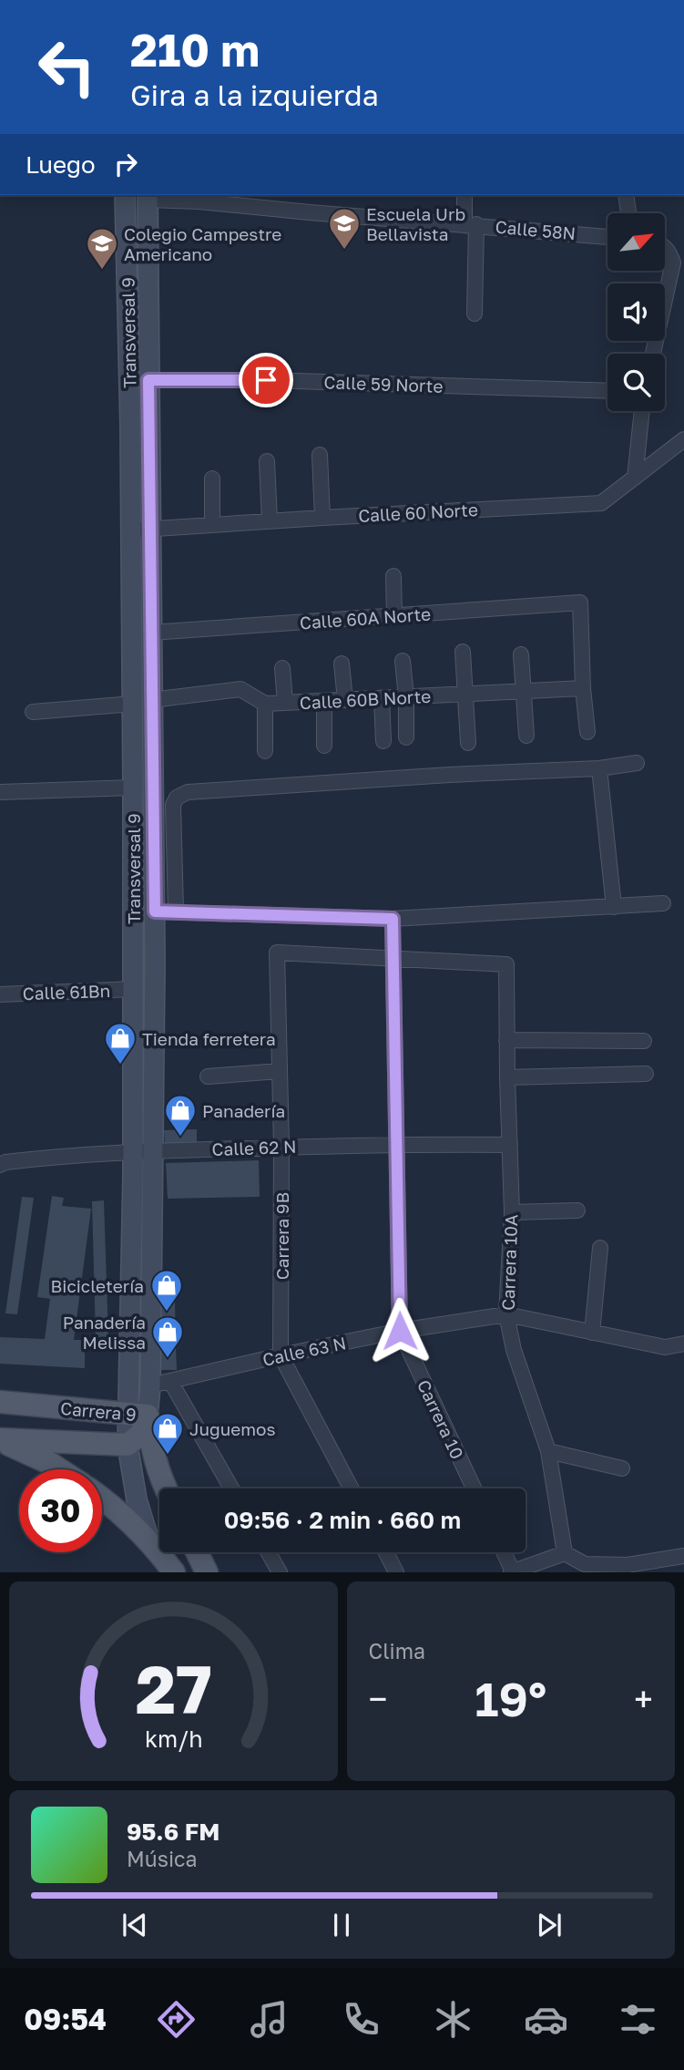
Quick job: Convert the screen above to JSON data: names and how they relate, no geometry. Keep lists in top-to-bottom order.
{
  "streets": {
    "main road": ["Transversal 9", "Carrera 9"],
    "street": [
      "Calle 58N",
      "Calle 59 Norte",
      "Calle 60 Norte",
      "Calle 60A Norte",
      "Calle 60B Norte",
      "Calle 61Bn",
      "Calle 62 N",
      "Carrera 9B",
      "Carrera 10A",
      "Calle 63 N",
      "Carrera 10"
    ]
  },
  "crossings": [
    ["Calle 58N", "Transversal 9"],
    ["Transversal 9", "Calle 59 Norte"],
    ["Transversal 9", "Calle 60 Norte"],
    ["Transversal 9", "Calle 60A Norte"],
    ["Transversal 9", "Calle 60B Norte"],
    ["Transversal 9", "Calle 61Bn"],
    ["Transversal 9", "Calle 62 N"],
    ["Transversal 9", "Calle 63 N"],
    ["Transversal 9", "Carrera 9"],
    ["Calle 60A Norte", "Calle 60B Norte"],
    ["Calle 62 N", "Carrera 9B"],
    ["Calle 62 N", "Carrera 10A"],
    ["Calle 62 N", "Carrera 10"],
    ["Carrera 9B", "Carrera 10A"],
    ["Carrera 9B", "Calle 63 N"],
    ["Carrera 9B", "Carrera 10"],
    ["Carrera 10A", "Calle 63 N"],
    ["Carrera 10A", "Carrera 10"],
    ["Calle 63 N", "Carrera 10"]
  ],
  "places": {
    "school or university": ["Escuela Urb Bellavista", "Colegio Campestre Americano"],
    "shop": [
      "Tienda ferretera",
      "Panadería",
      "Bicicletería",
      "Panadería Melissa",
      "Juguemos"
    ]
  },
  "north": "top right",
  "page": {
    "turn": ["210 m", "Gira a la izquierda"],
    "then": "Luego",
    "limit": "30",
    "trip": "09:56 · 2 min · 660 m",
    "tile": "Clima",
    "heat": ["−", "19°", "+"],
    "song": ["95.6 FM", "Música"],
    "tabs": "09:54",
    "gauge": ["27", "km/h"]
  }
}
